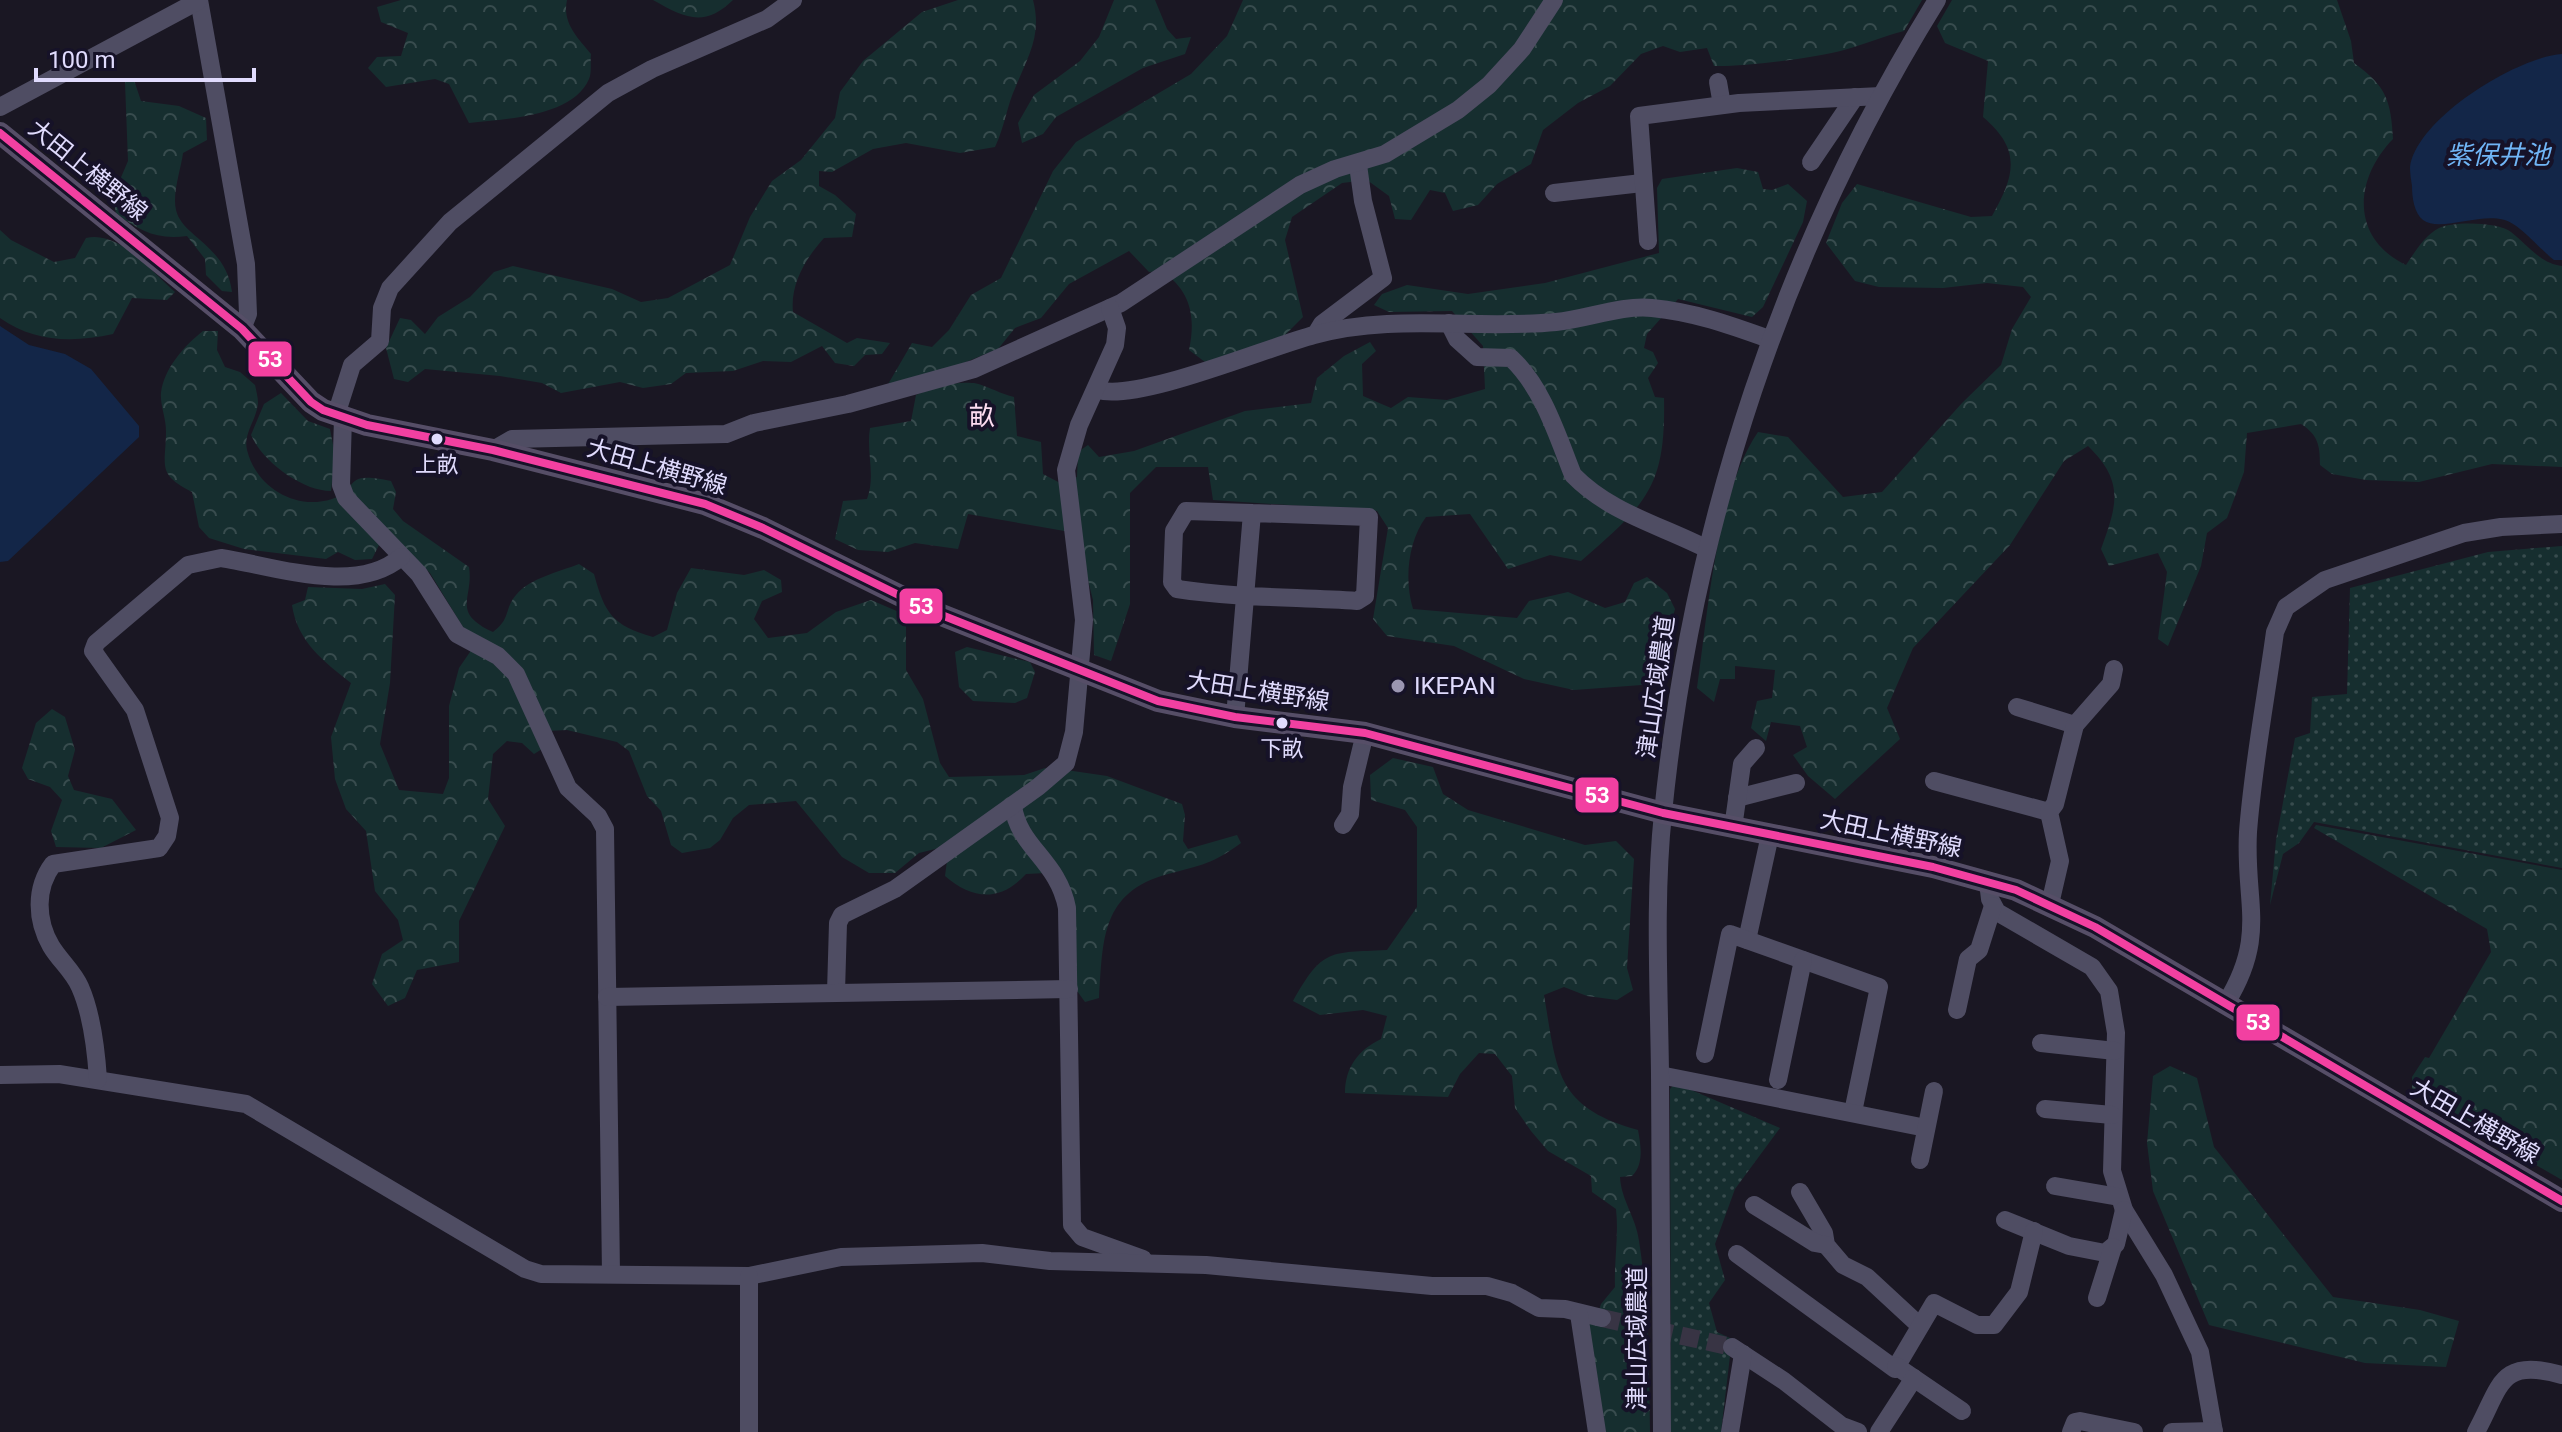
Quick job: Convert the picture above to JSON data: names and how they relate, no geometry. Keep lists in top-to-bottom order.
{
  "streets": {
    "main road": ["大田上横野線"],
    "street": ["津山広域農道"]
  },
  "crossings": [
    ["大田上横野線", "津山広域農道"]
  ],
  "districts": ["畝"],
  "water": ["紫保井池"],
  "places": ["上畝", "IKEPAN", "下畝"],
  "lines": ["transit line 53"],
  "scale_bar": "100 m"
}
